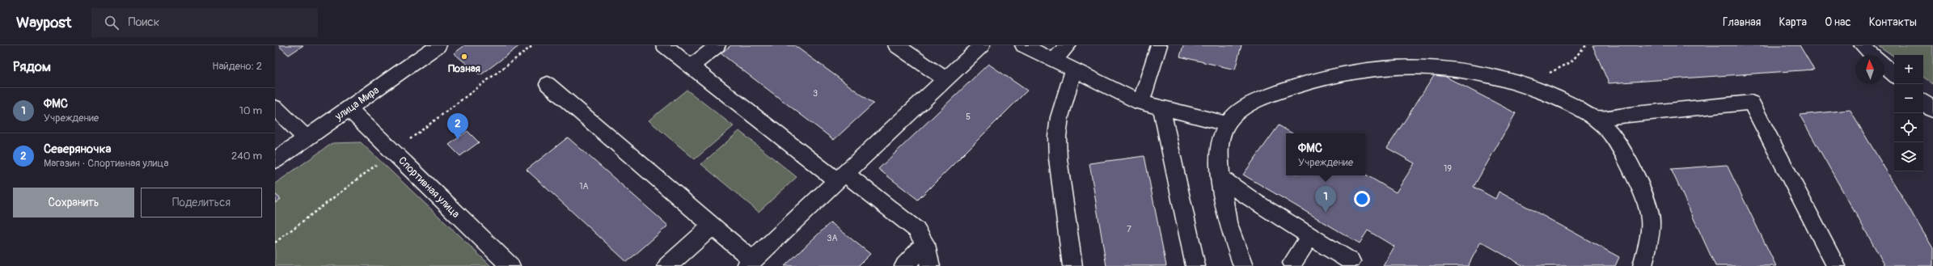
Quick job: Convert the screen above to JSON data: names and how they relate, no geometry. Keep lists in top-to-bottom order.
{
  "streets": {
    "street": ["улица Мира", "Спортивная улица"]
  },
  "crossings": [
    ["улица Мира", "Спортивная улица"]
  ],
  "places": ["Позная"],
  "house_numbers": [
    "3",
    "5",
    "19",
    "1А",
    "7",
    "3А"
  ],
  "north": "top",
  "page": {
    "header": "Waypost",
    "search": "Поиск",
    "nav": [
      "Главная",
      "Карта",
      "О нас",
      "Контакты"
    ],
    "heading": ["Рядом", "Найдено: 2"],
    "map_buttons": ["+", "−"],
    "list": [
      {
        "mark": "1",
        "name": "ФМС",
        "note": "Учреждение",
        "value": "10 m"
      },
      {
        "mark": "2",
        "name": "Северяночка",
        "note": "Магазин · Спортивная улица",
        "value": "240 m"
      }
    ],
    "pins": ["2", "1"],
    "popup": ["ФМС", "Учреждение"],
    "buttons": ["Сохранить", "Поделиться"]
  }
}
